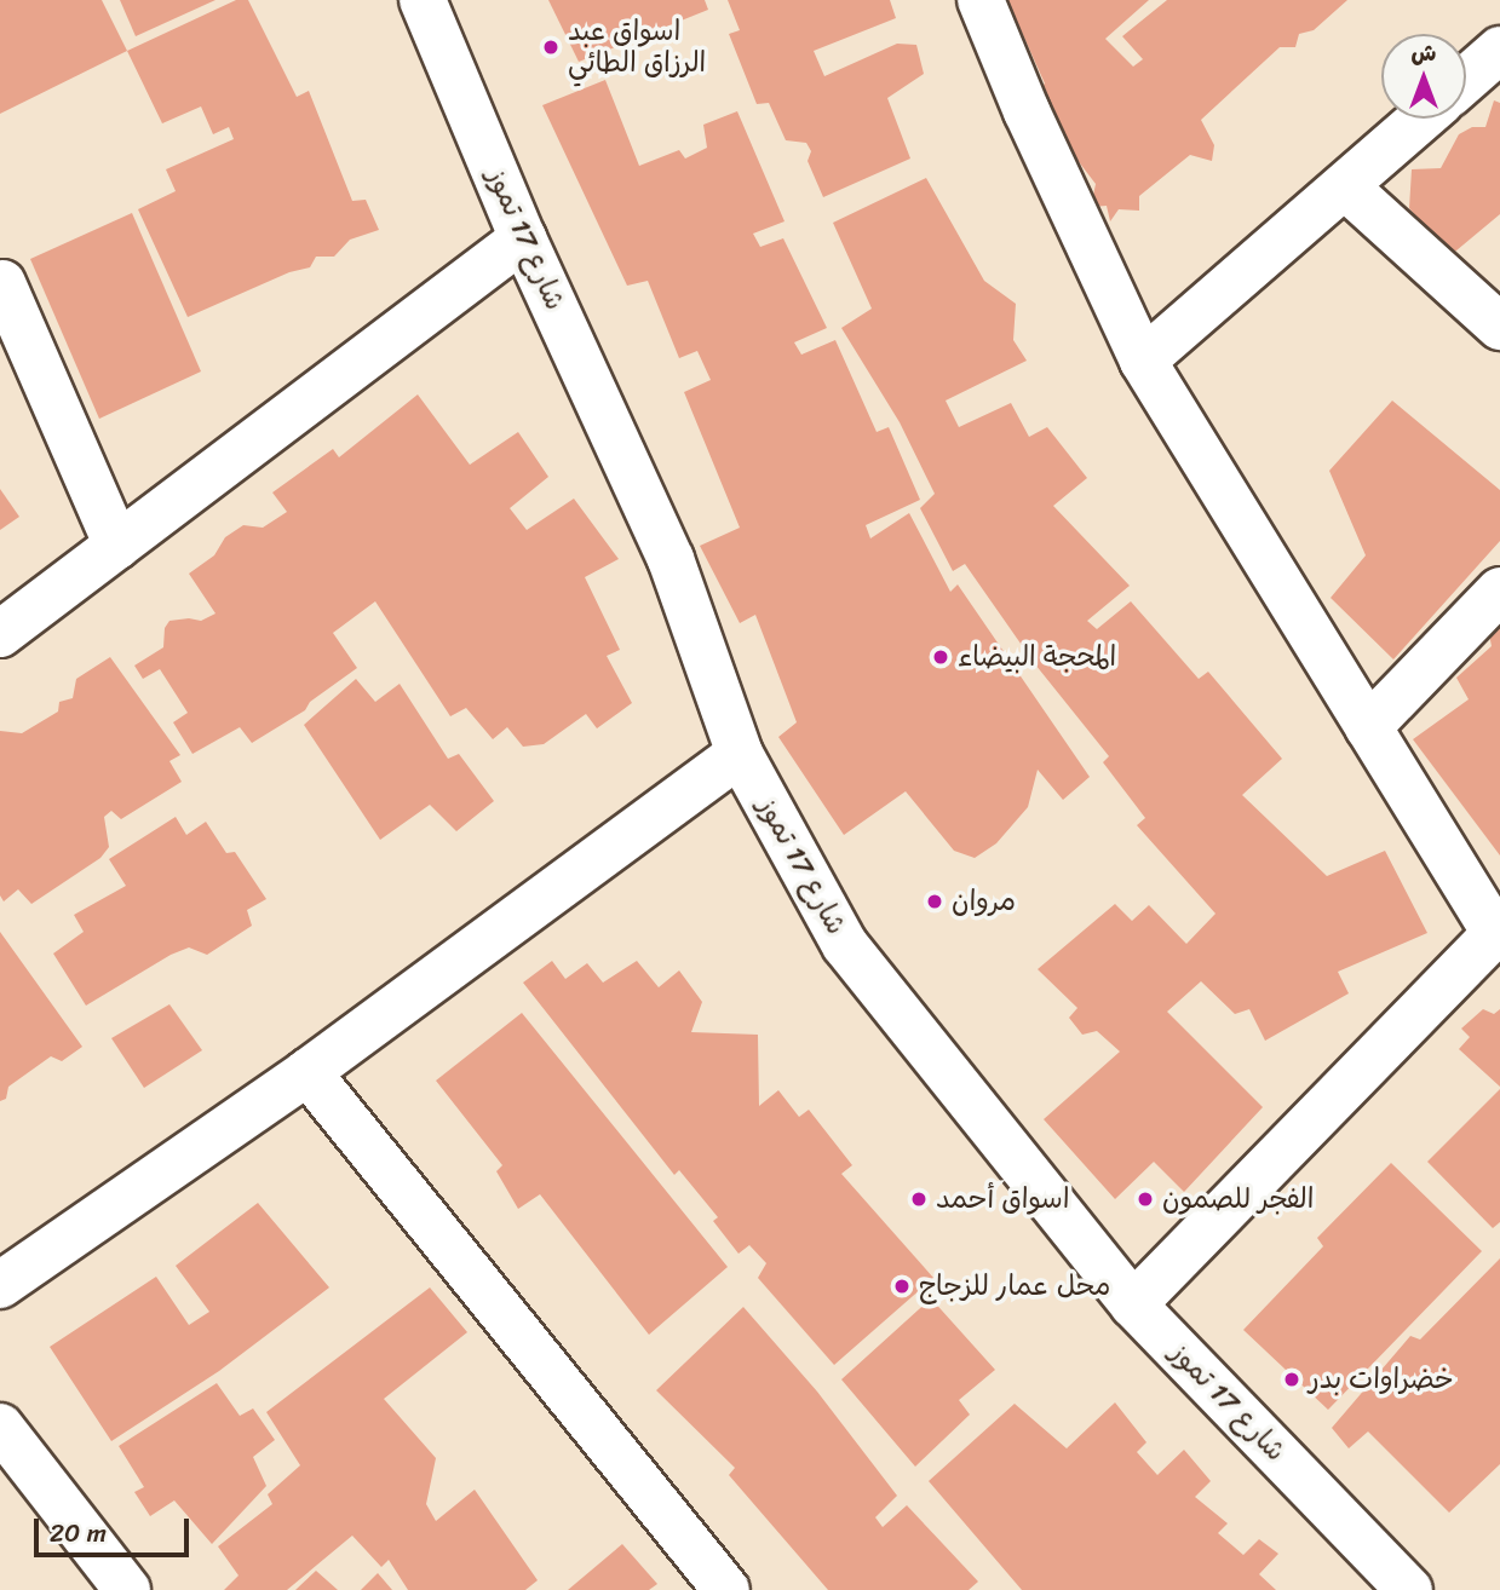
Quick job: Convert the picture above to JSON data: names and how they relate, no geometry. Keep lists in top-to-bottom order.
{
  "streets": {
    "street": ["شارع 17 تموز"]
  },
  "places": [
    "اسواق عبد الرزاق الطائي",
    "المحجة البيضاء",
    "مروان",
    "اسواق أحمد",
    "الفجر للصمون",
    "محل عمار للزجاج",
    "خضراوات بدر"
  ],
  "scale_bar": "20 m",
  "north": "top"
}
